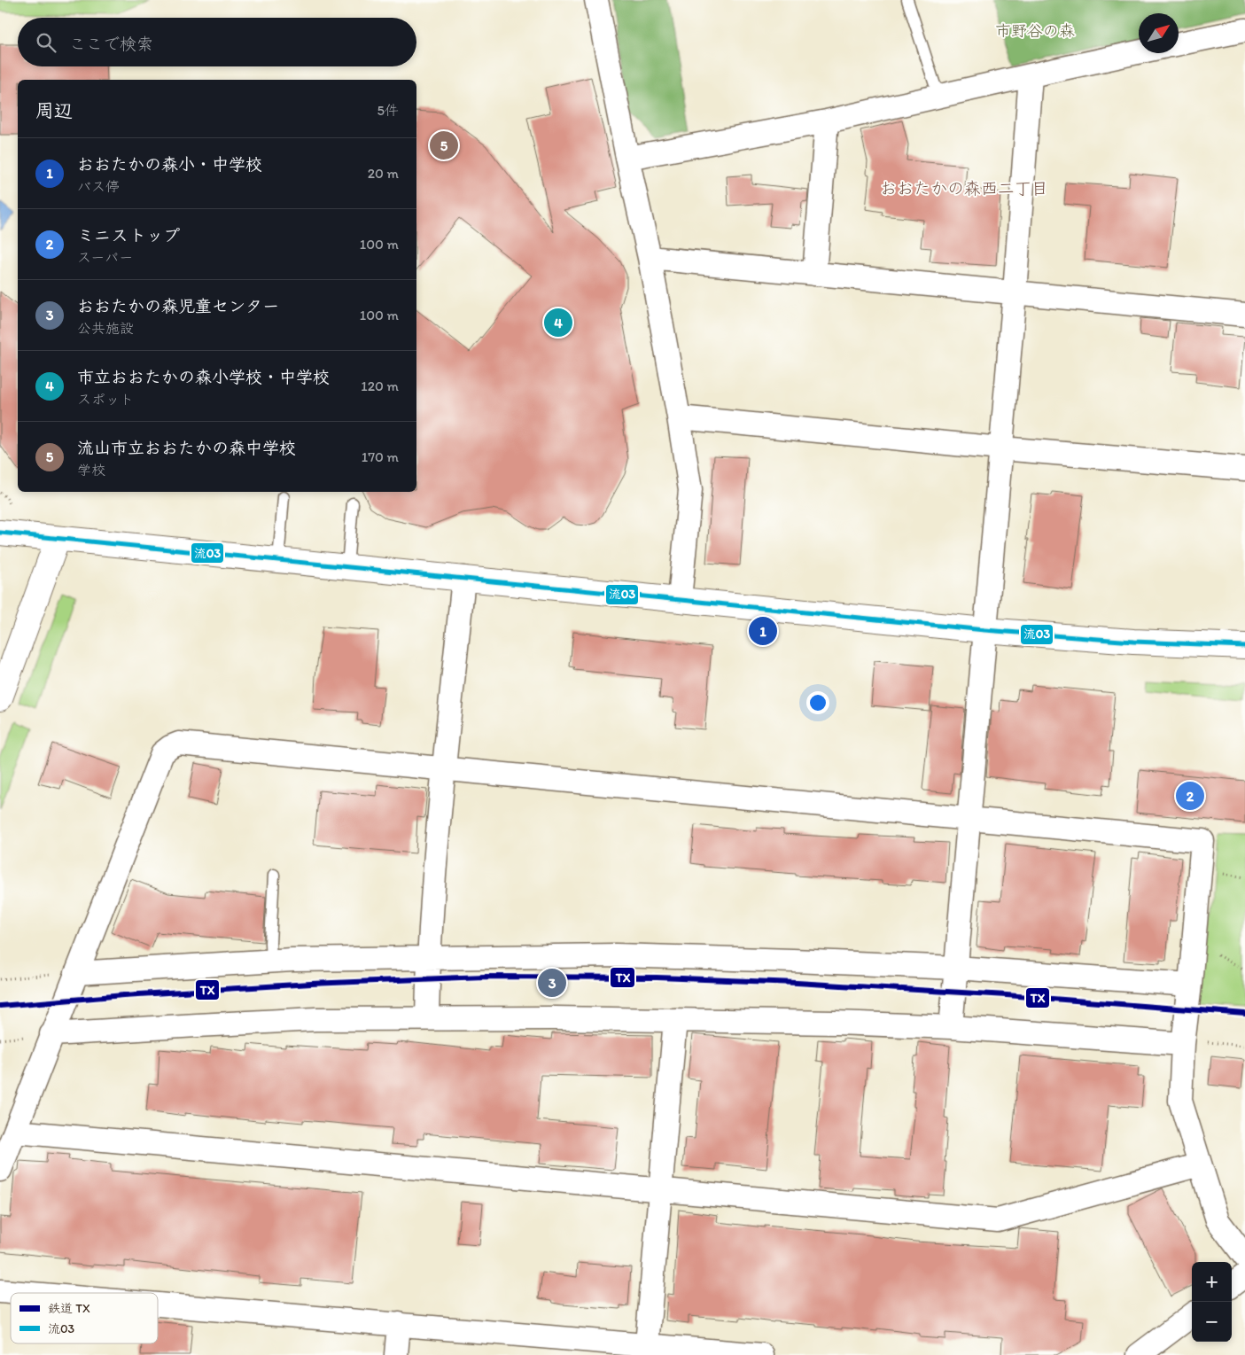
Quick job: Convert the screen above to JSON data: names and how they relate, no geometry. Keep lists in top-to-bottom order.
{
  "districts": ["おおたかの森西二丁目"],
  "parks": ["市野谷の森"],
  "lines": ["transit line 流03", "rail line TX"],
  "legend": ["鉄道 TX", "流03"],
  "north": "top right",
  "page": {
    "search": "ここで検索",
    "heading": ["周辺", "5件"],
    "pins": [
      "5",
      "4",
      "1",
      "2",
      "3"
    ],
    "list": [
      {
        "mark": "1",
        "name": "おおたかの森小・中学校",
        "note": "バス停",
        "value": "20 m"
      },
      {
        "mark": "2",
        "name": "ミニストップ",
        "note": "スーパー",
        "value": "100 m"
      },
      {
        "mark": "3",
        "name": "おおたかの森児童センター",
        "note": "公共施設",
        "value": "100 m"
      },
      {
        "mark": "4",
        "name": "市立おおたかの森小学校・中学校",
        "note": "スポット",
        "value": "120 m"
      },
      {
        "mark": "5",
        "name": "流山市立おおたかの森中学校",
        "note": "学校",
        "value": "170 m"
      }
    ],
    "map_buttons": ["+", "−"]
  }
}
